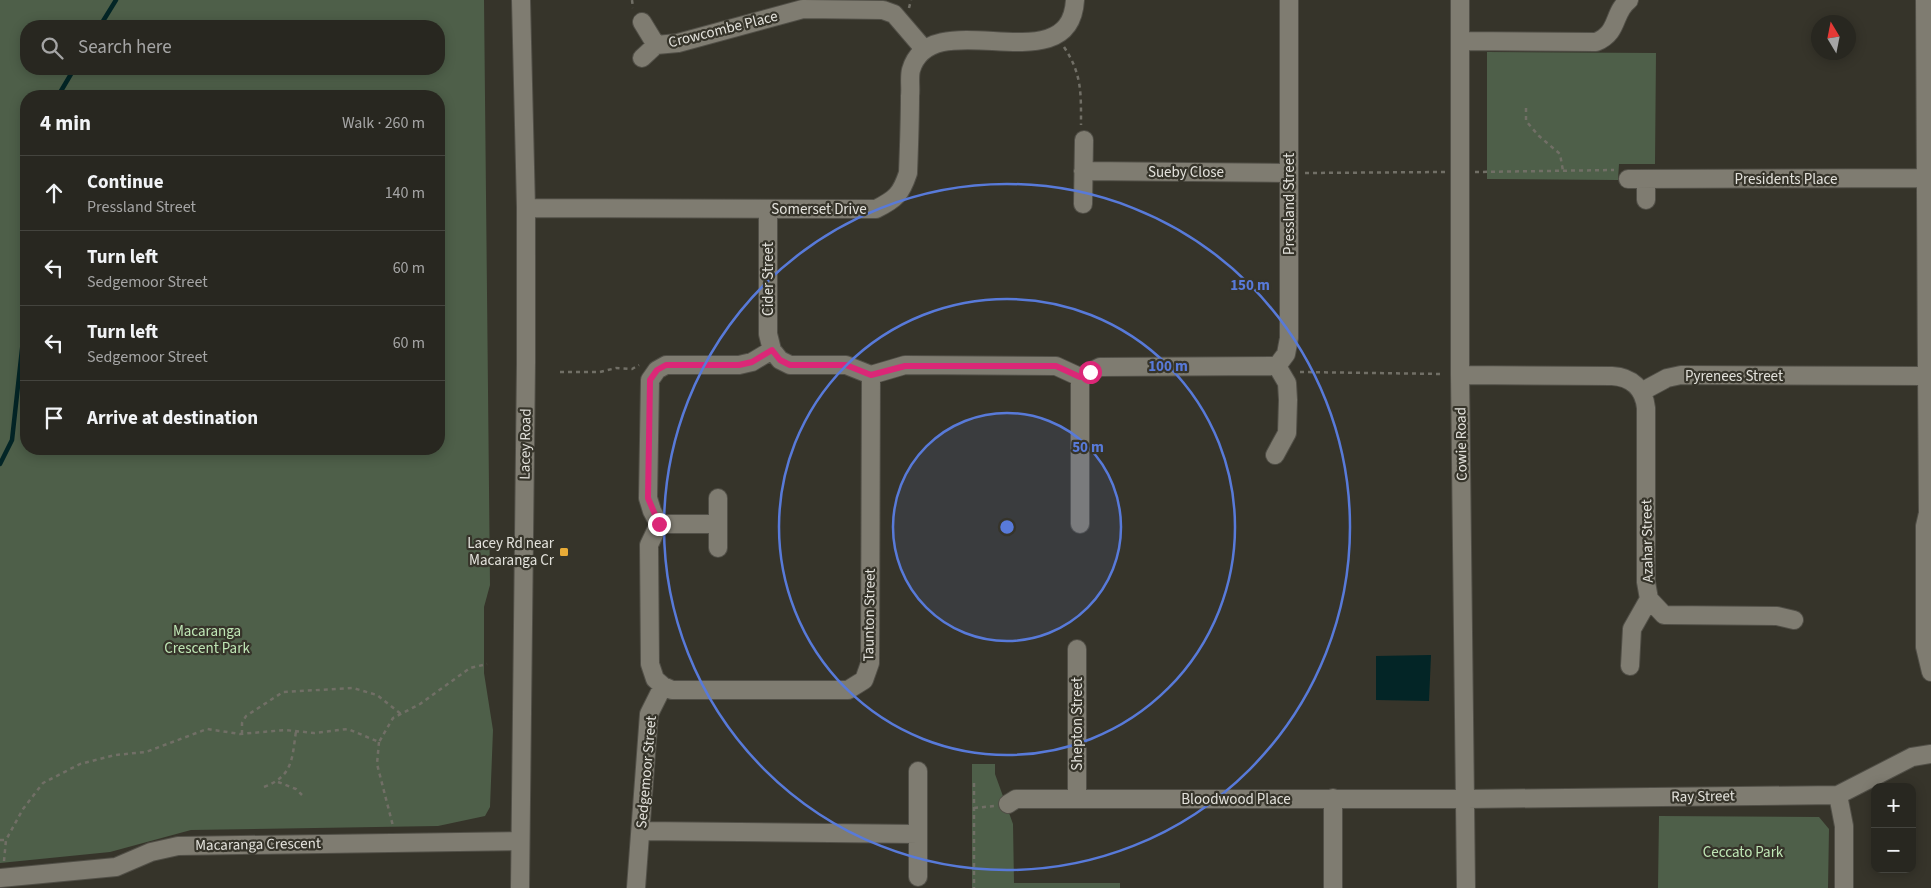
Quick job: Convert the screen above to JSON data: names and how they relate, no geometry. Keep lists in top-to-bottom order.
{
  "streets": {
    "street": [
      "Crowcombe Place",
      "Sueby Close",
      "Presidents Place",
      "Pressland Street",
      "Somerset Drive",
      "Cider Street",
      "Pyrenees Street",
      "Lacey Road",
      "Cowie Road",
      "Azahar Street",
      "Taunton Street",
      "Shepton Street",
      "Sedgemoor Street",
      "Ray Street",
      "Bloodwood Place",
      "Macaranga Crescent"
    ]
  },
  "crossings": [
    ["Crowcombe Place", "Somerset Drive"],
    ["Sueby Close", "Pressland Street"],
    ["Somerset Drive", "Cider Street"],
    ["Somerset Drive", "Lacey Road"],
    ["Pyrenees Street", "Azahar Street"],
    ["Lacey Road", "Macaranga Crescent"],
    ["Cowie Road", "Ray Street"],
    ["Cowie Road", "Bloodwood Place"],
    ["Taunton Street", "Sedgemoor Street"],
    ["Shepton Street", "Bloodwood Place"],
    ["Ray Street", "Bloodwood Place"]
  ],
  "parks": ["Macaranga Crescent Park", "Ceccato Park"],
  "places": {
    "transit": ["Lacey Rd near Macaranga Cr"]
  },
  "north": "top",
  "page": {
    "search": "Search here",
    "heading": ["4 min", "Walk · 260 m"],
    "list": [
      ["Continue", "Pressland Street", "140 m"],
      ["Turn left", "Sedgemoor Street", "60 m"],
      ["Turn left", "Sedgemoor Street", "60 m"],
      "Arrive at destination"
    ],
    "map_buttons": ["+", "−"]
  },
  "rings": ["150 m", "100 m", "50 m"]
}
